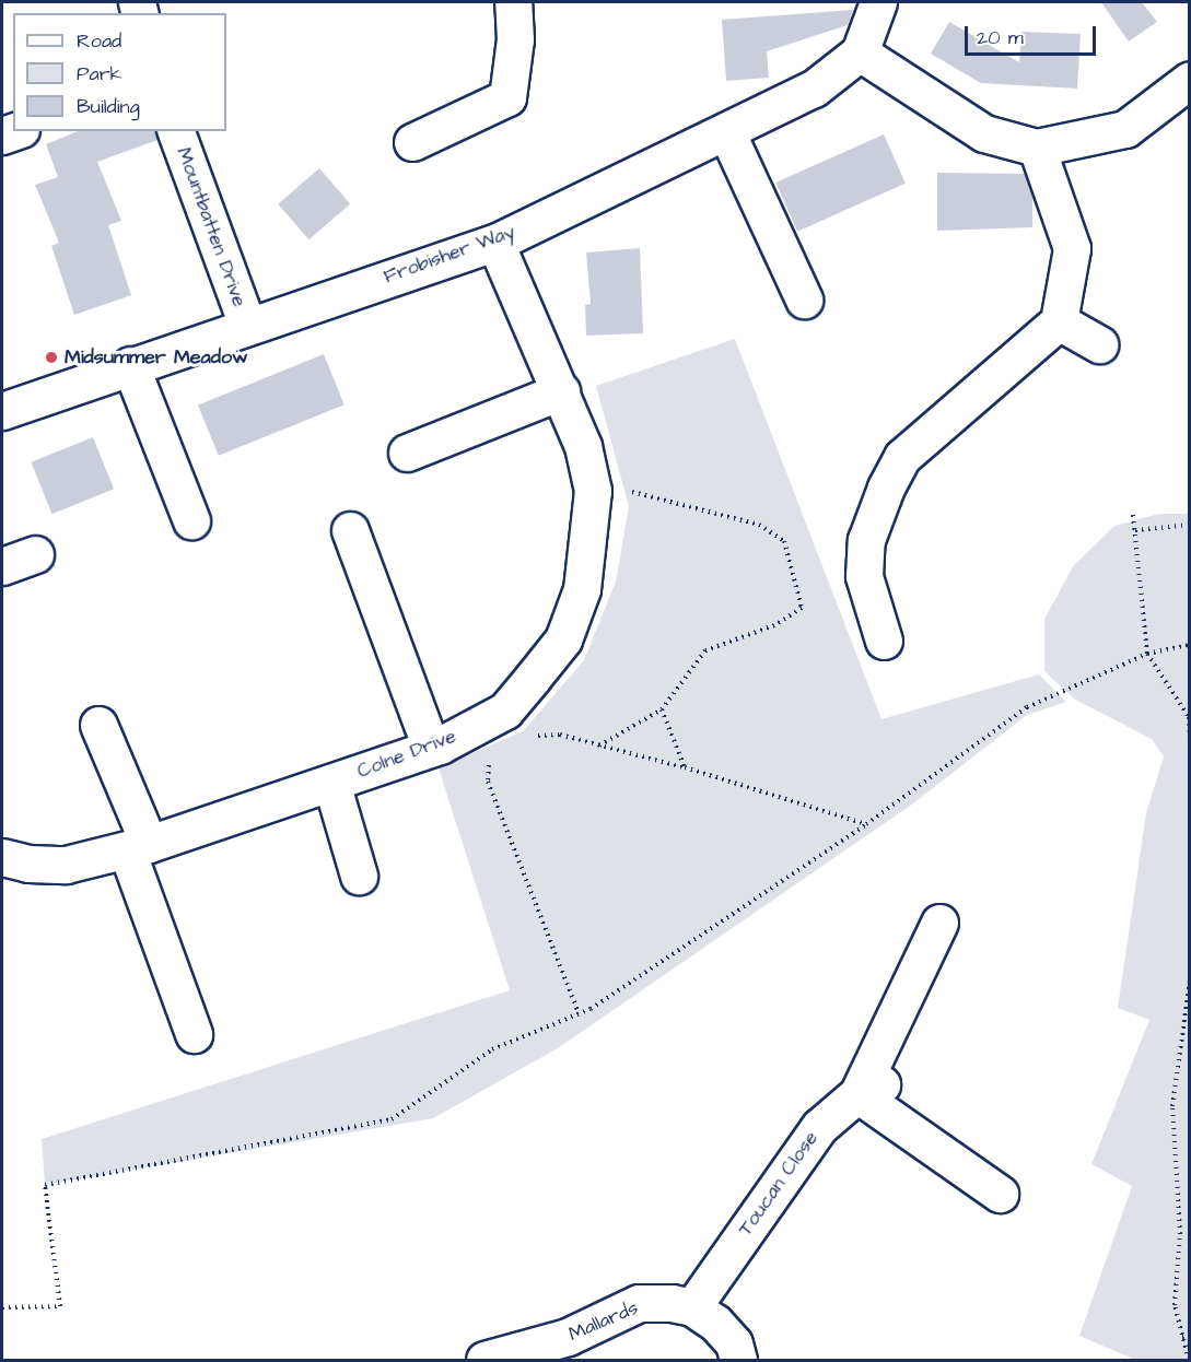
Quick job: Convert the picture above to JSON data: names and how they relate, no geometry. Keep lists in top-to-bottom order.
{
  "streets": {
    "street": [
      "Mountbatten Drive",
      "Frobisher Way",
      "Colne Drive",
      "Toucan Close",
      "Mallards"
    ]
  },
  "crossings": [
    ["Mountbatten Drive", "Frobisher Way"],
    ["Frobisher Way", "Colne Drive"],
    ["Toucan Close", "Mallards"]
  ],
  "places": ["Midsummer Meadow"],
  "legend": ["Road", "Park", "Building"],
  "scale_bar": "20 m"
}
